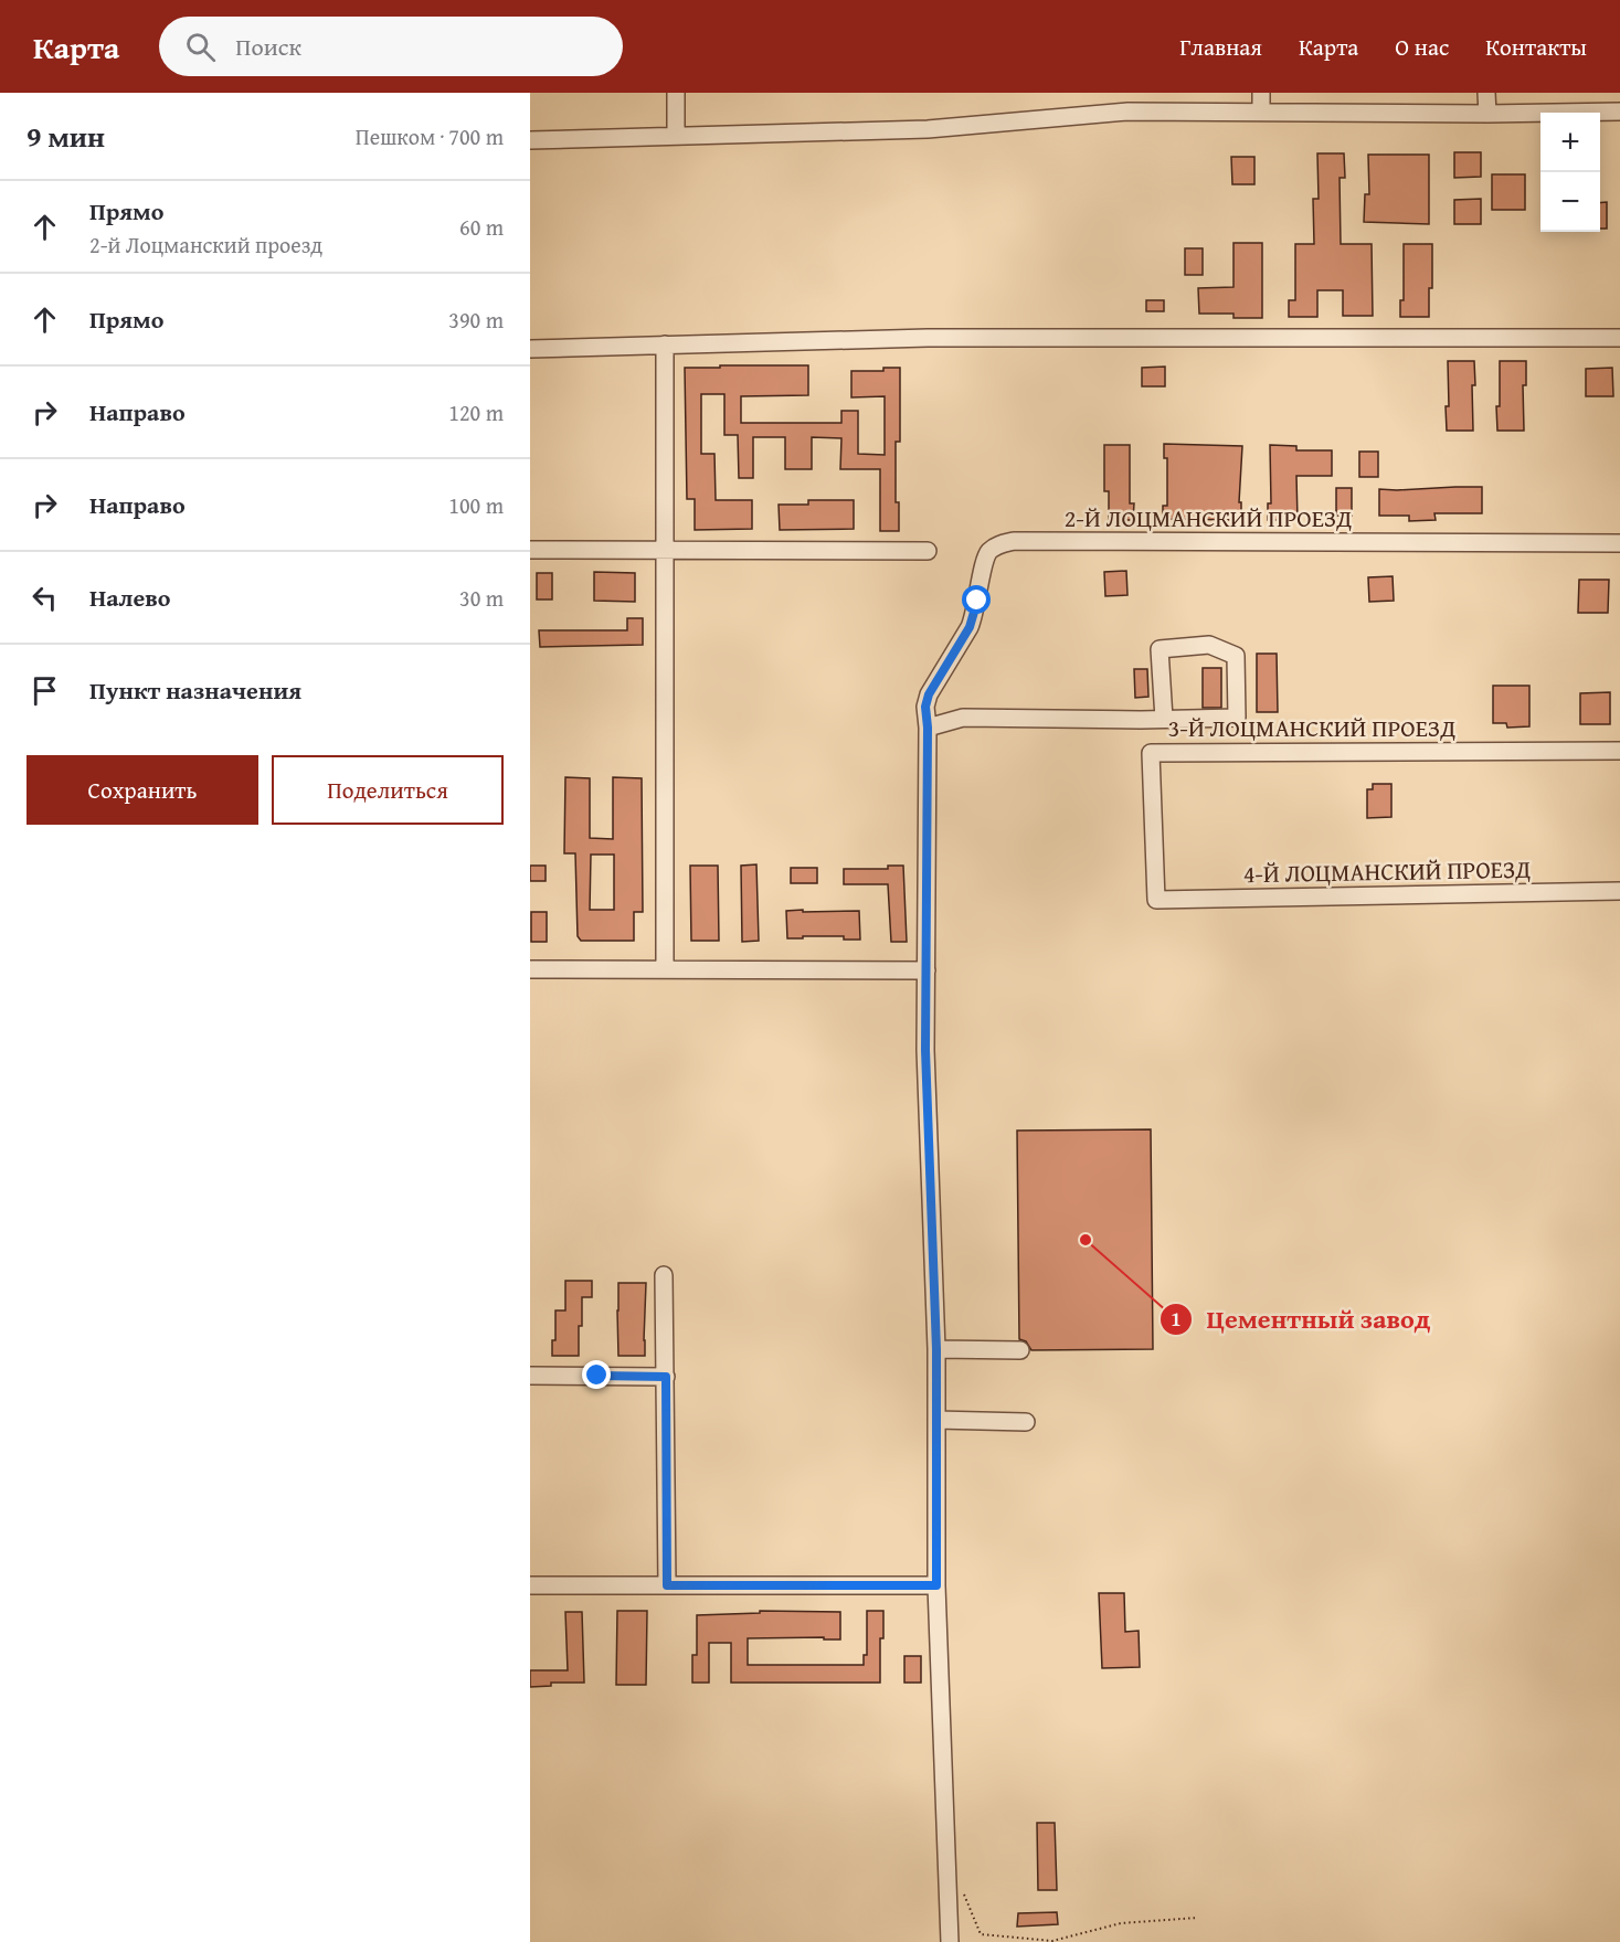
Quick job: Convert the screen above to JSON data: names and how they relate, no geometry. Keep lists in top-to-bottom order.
{
  "streets": {
    "street": ["2-Й ЛОЦМАНСКИЙ ПРОЕЗД", "3-Й ЛОЦМАНСКИЙ ПРОЕЗД", "4-Й ЛОЦМАНСКИЙ ПРОЕЗД"]
  },
  "crossings": [
    ["3-Й ЛОЦМАНСКИЙ ПРОЕЗД", "4-Й ЛОЦМАНСКИЙ ПРОЕЗД"]
  ],
  "places": ["Цементный завод"],
  "page": {
    "header": "Карта",
    "search": "Поиск",
    "nav": [
      "Главная",
      "Карта",
      "О нас",
      "Контакты"
    ],
    "heading": ["9 мин", "Пешком · 700 m"],
    "map_buttons": ["+", "−"],
    "list": [
      ["Прямо", "2-й Лоцманский проезд", "60 m"],
      ["Прямо", "390 m"],
      ["Направо", "120 m"],
      ["Направо", "100 m"],
      ["Налево", "30 m"],
      "Пункт назначения"
    ],
    "buttons": ["Сохранить", "Поделиться"]
  }
}
